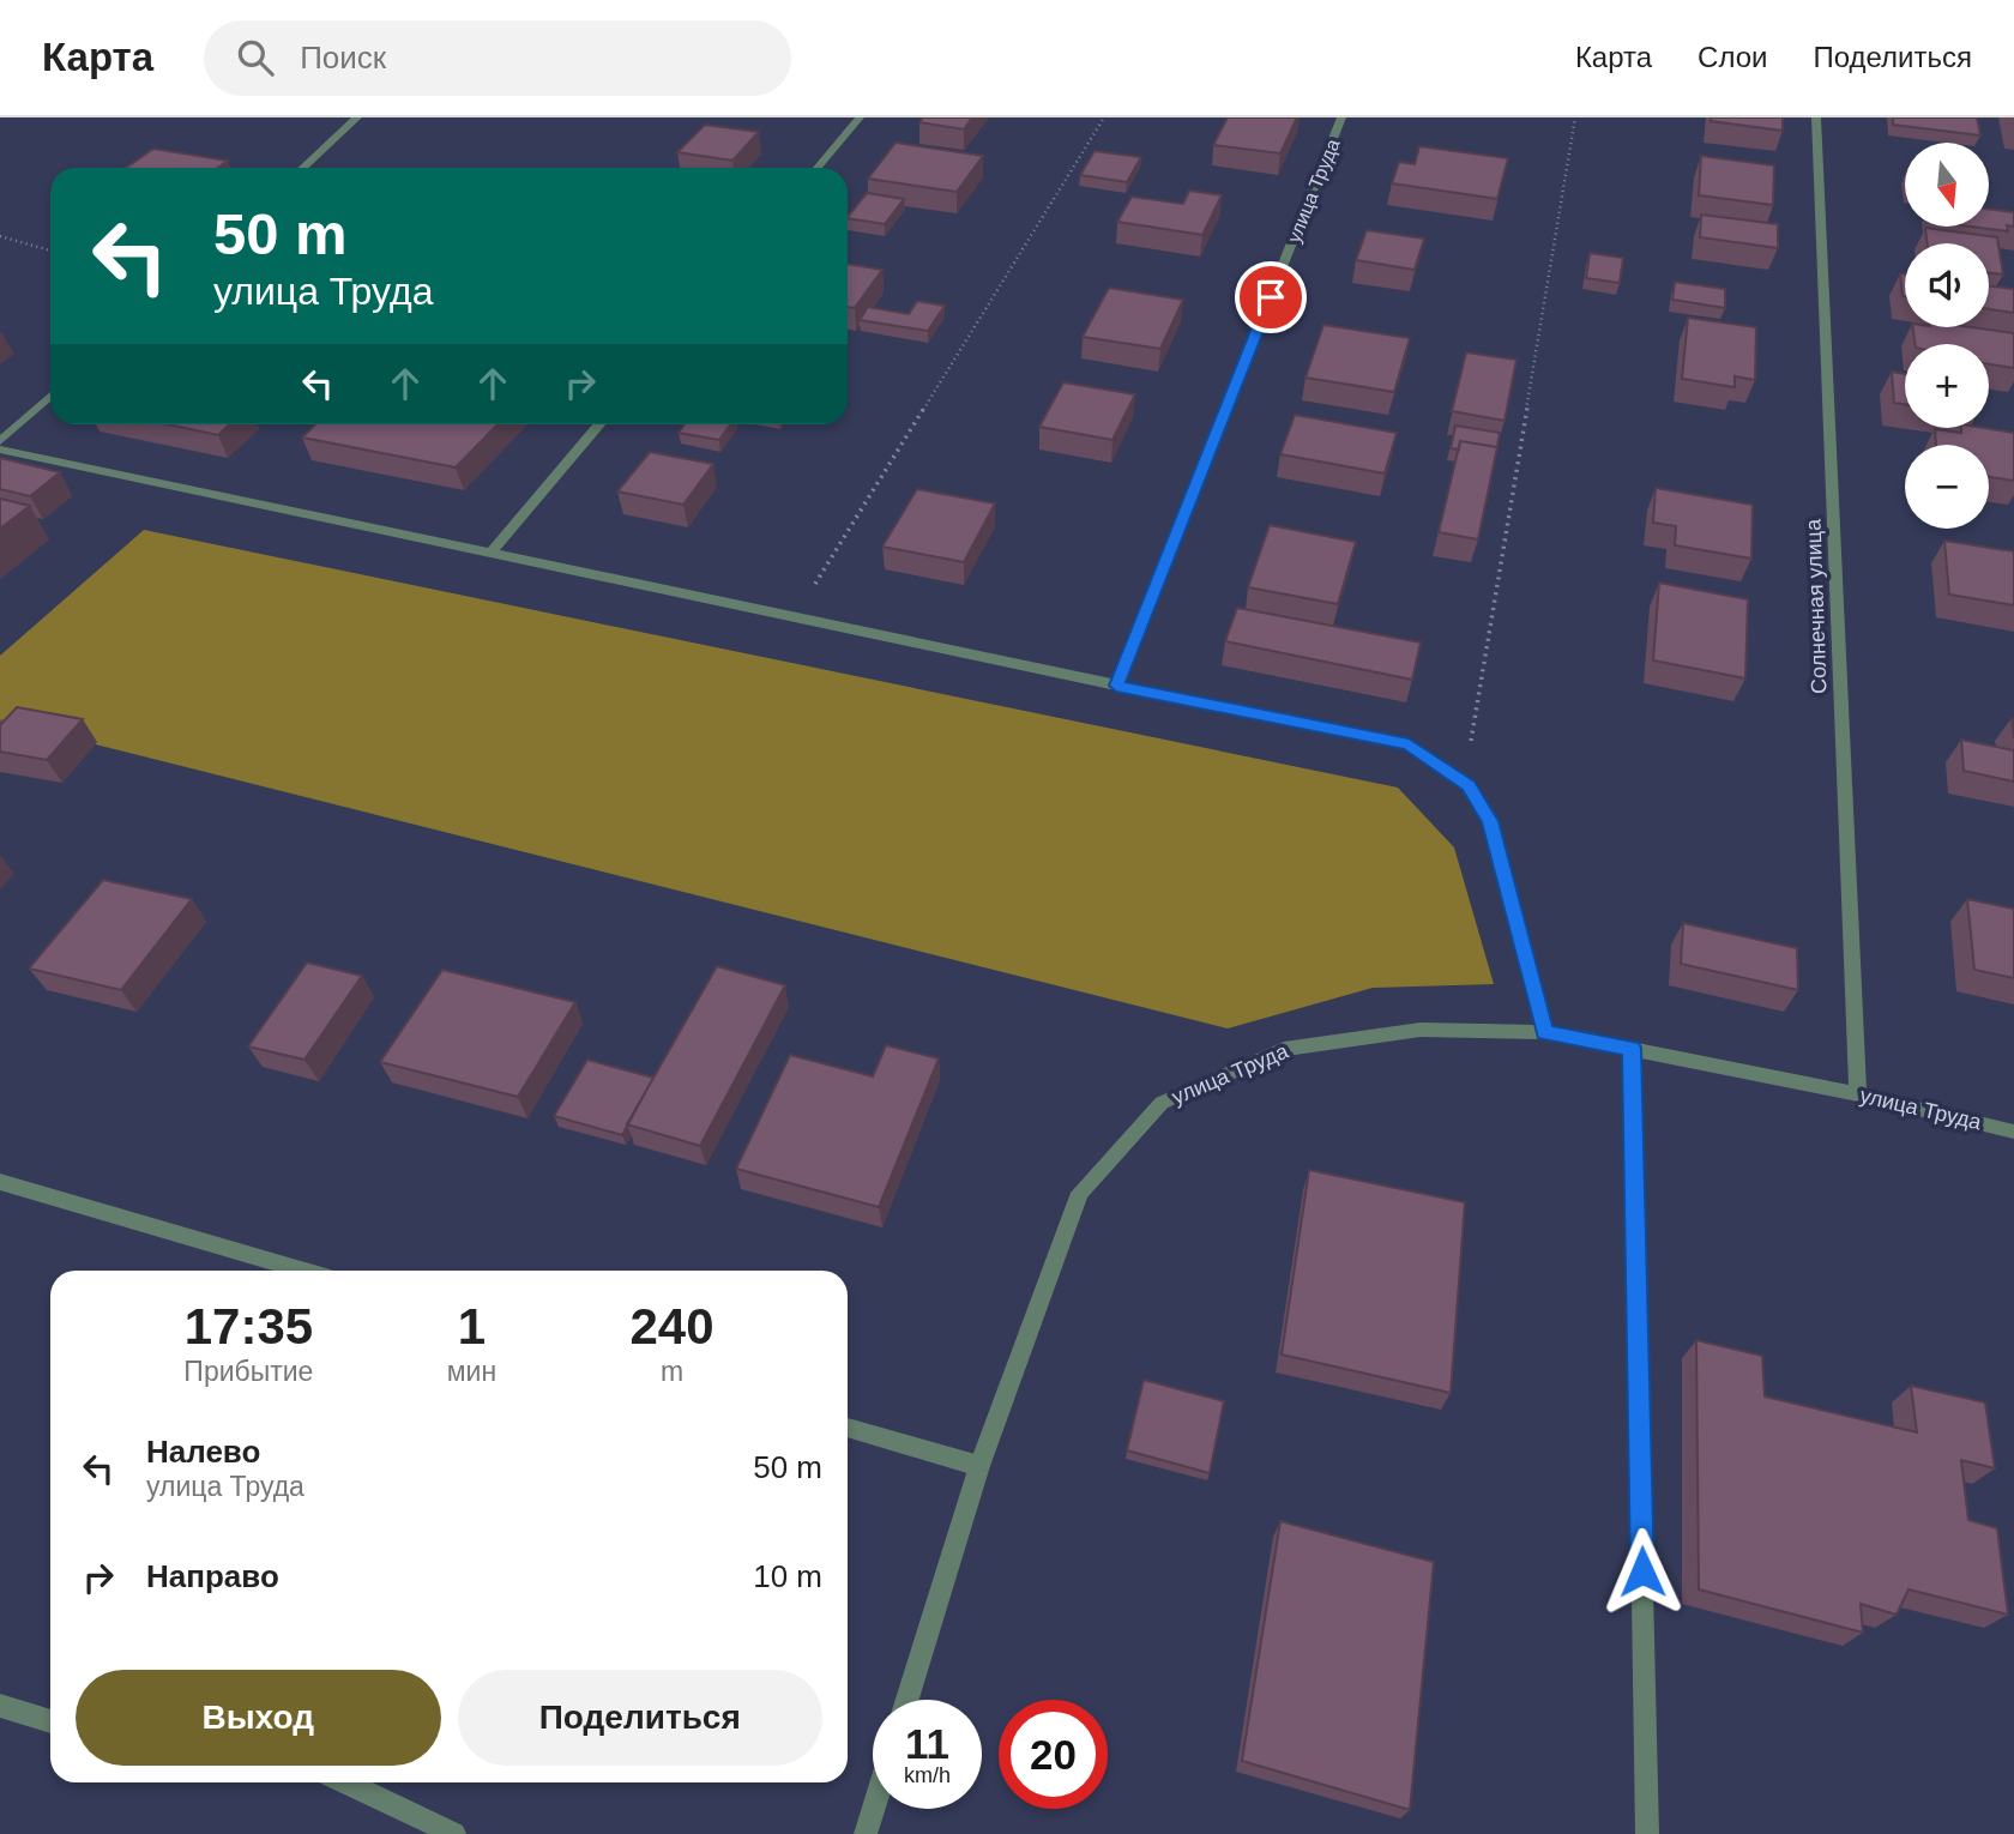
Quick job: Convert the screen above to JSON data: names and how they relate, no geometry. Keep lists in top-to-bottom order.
{
  "streets": {
    "street": ["улица Труда", "Солнечная улица"]
  },
  "crossings": [
    ["улица Труда", "Солнечная улица"]
  ],
  "north": "bottom",
  "page": {
    "header": "Карта",
    "search": "Поиск",
    "nav": ["Карта", "Слои", "Поделиться"],
    "map_buttons": ["+", "−"],
    "turn": ["50 m", "улица Труда"],
    "eta": [
      "17:35",
      "Прибытие",
      "1",
      "мин",
      "240",
      "m"
    ],
    "list": [
      {
        "name": "Налево",
        "note": "улица Труда",
        "value": "50 m"
      },
      {
        "name": "Направо",
        "value": "10 m"
      }
    ],
    "buttons": ["Выход", "Поделиться"],
    "speed": "11 km/h",
    "limit": "20"
  }
}
